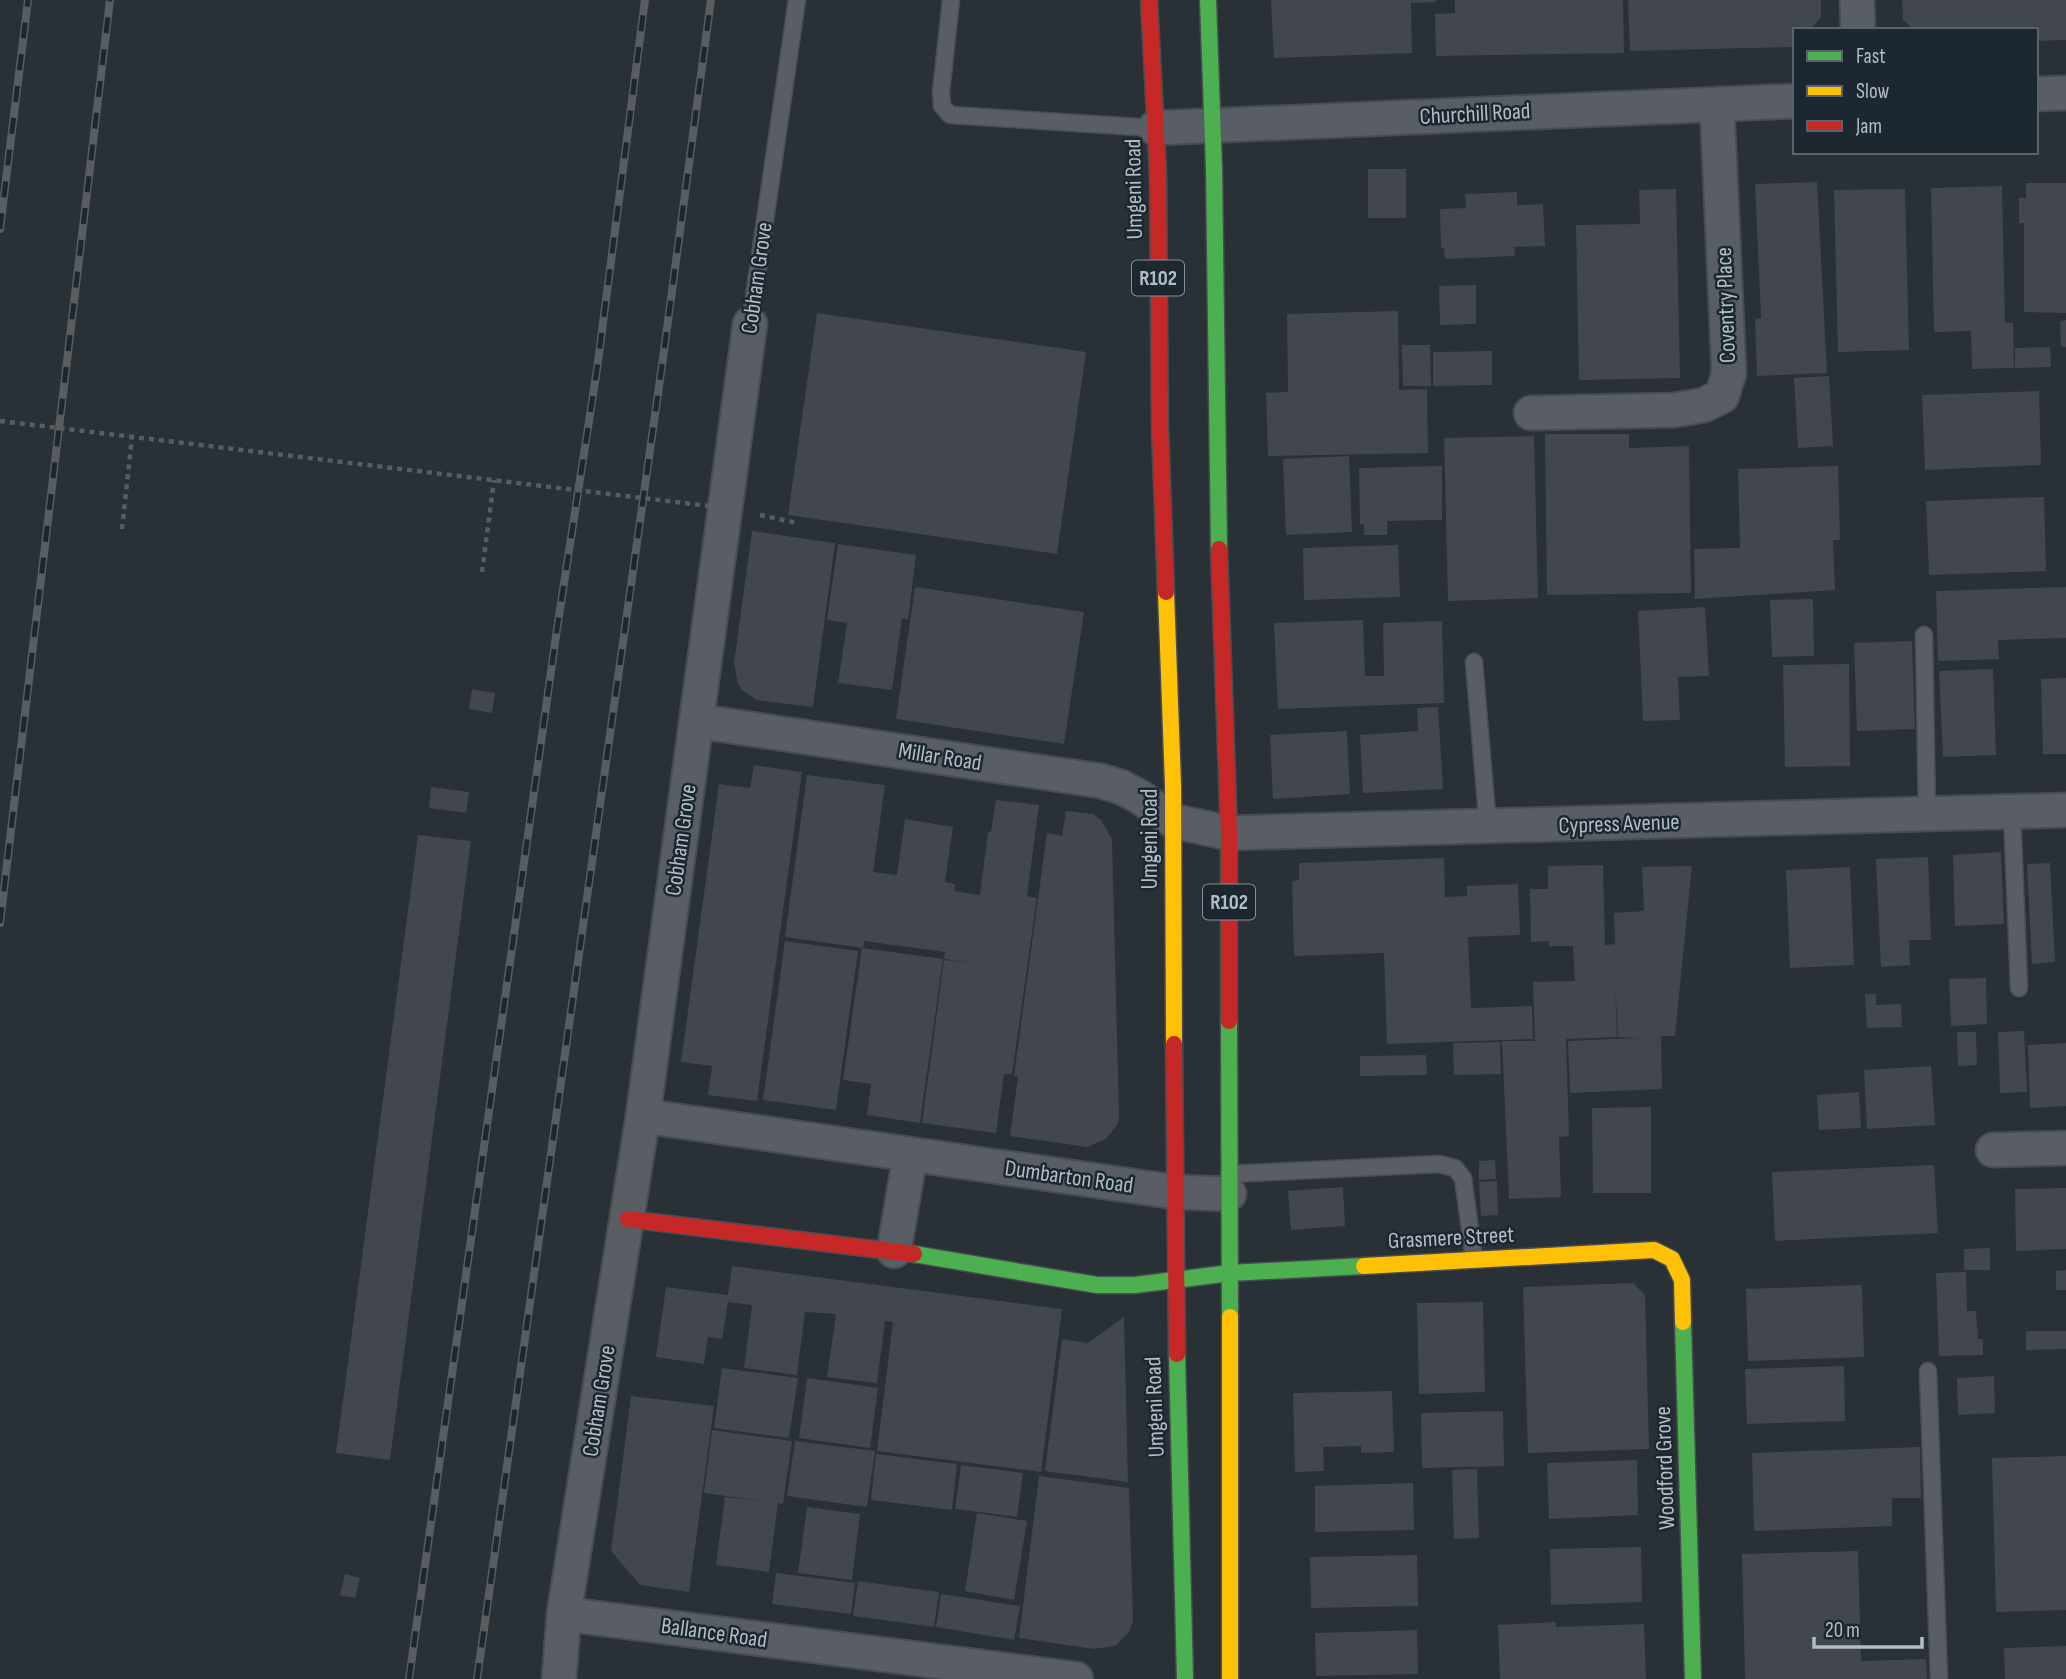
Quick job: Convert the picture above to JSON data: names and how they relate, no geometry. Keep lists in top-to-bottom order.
{
  "streets": {
    "main road": [
      "Umgeni Road",
      "R102",
      "Grasmere Street",
      "Woodford Grove"
    ],
    "street": [
      "Churchill Road",
      "Cobham Grove",
      "Coventry Place",
      "Millar Road",
      "Cypress Avenue",
      "Dumbarton Road",
      "Ballance Road"
    ]
  },
  "crossings": [
    ["Churchill Road", "Umgeni Road"],
    ["Churchill Road", "R102"],
    ["Churchill Road", "Coventry Place"],
    ["Umgeni Road", "Millar Road"],
    ["Umgeni Road", "Cypress Avenue"],
    ["Umgeni Road", "Dumbarton Road"],
    ["Umgeni Road", "Grasmere Street"],
    ["Cobham Grove", "Millar Road"],
    ["Cobham Grove", "Dumbarton Road"],
    ["Cobham Grove", "Ballance Road"],
    ["R102", "Cypress Avenue"],
    ["R102", "Dumbarton Road"],
    ["R102", "Grasmere Street"],
    ["Millar Road", "Cypress Avenue"],
    ["Grasmere Street", "Woodford Grove"]
  ],
  "legend": ["Fast", "Slow", "Jam"],
  "scale_bar": "20 m"
}
